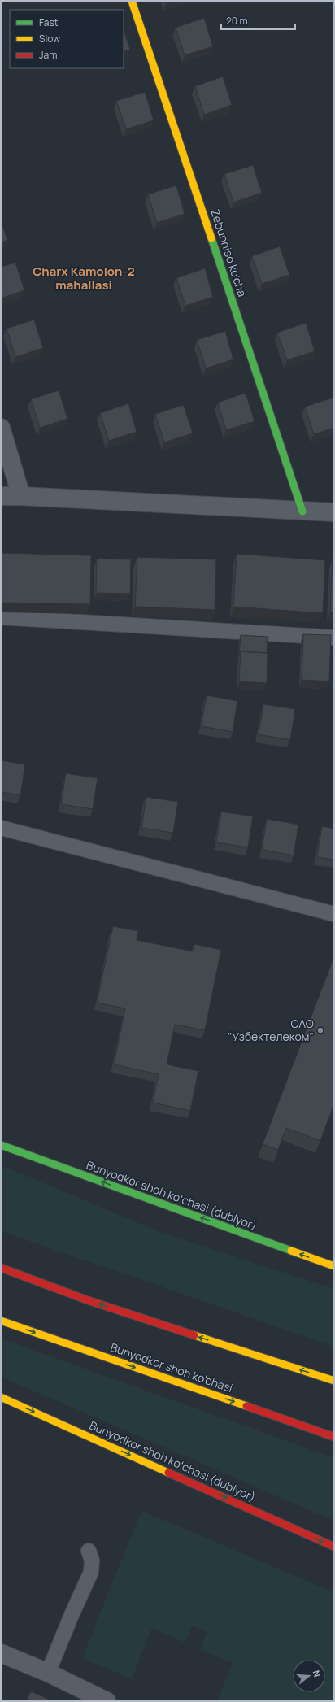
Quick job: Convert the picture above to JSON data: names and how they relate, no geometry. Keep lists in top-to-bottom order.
{
  "streets": {
    "street": ["Zebunniso ko'cha", "Bunyodkor shoh koʻchasi (dublyor)", "Bunyodkor shoh ko'chasi"]
  },
  "districts": ["Charx Kamolon-2 mahallasi"],
  "places": ["ОАО \"Узбектелеком\""],
  "legend": ["Fast", "Slow", "Jam"],
  "scale_bar": "20 m",
  "north": "right"
}
